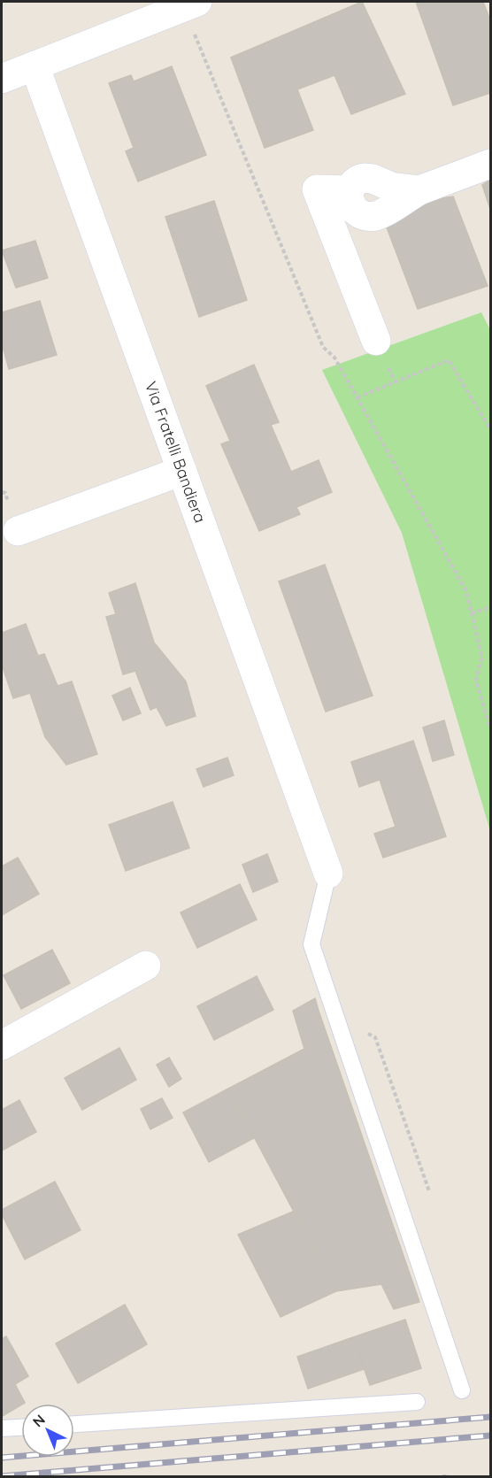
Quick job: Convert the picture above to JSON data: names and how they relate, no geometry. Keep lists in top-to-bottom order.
{
  "streets": {
    "street": ["Via Fratelli Bandiera"]
  },
  "north": "top left"
}
